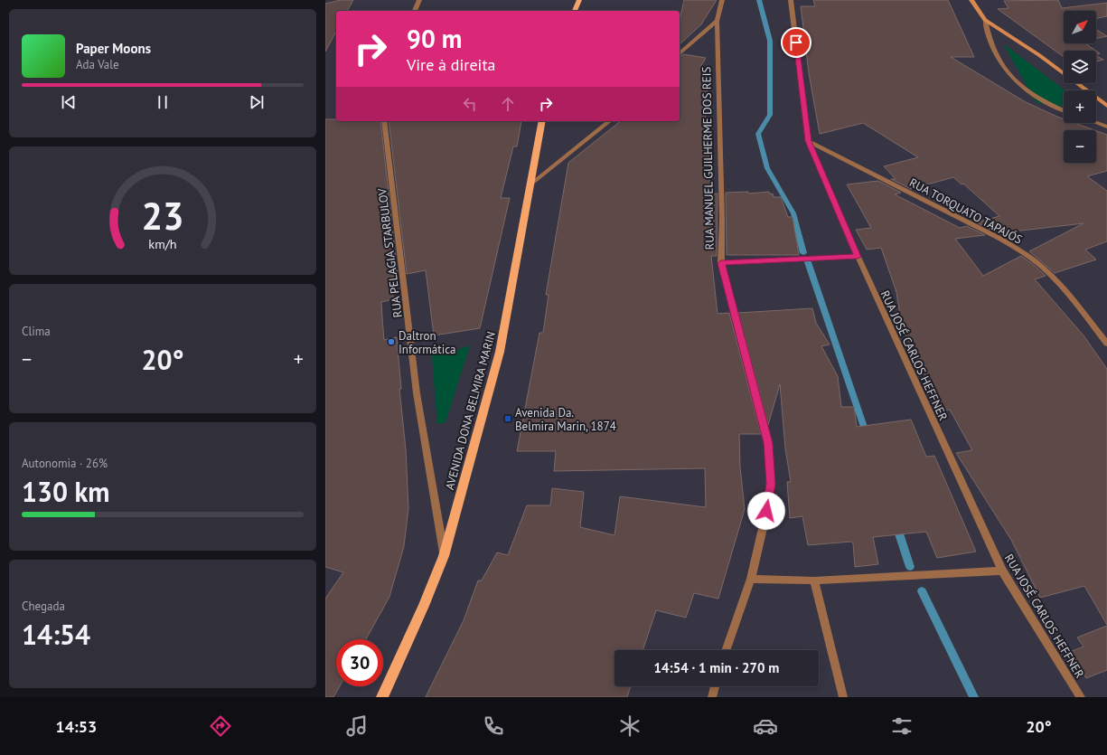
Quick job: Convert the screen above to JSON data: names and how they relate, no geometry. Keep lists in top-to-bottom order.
{
  "streets": {
    "main road": ["AVENIDA DONA BELMIRA MARIN"],
    "street": [
      "RUA MANUEL GUILHERME DOS REIS",
      "RUA TORQUATO TAPAJÓS",
      "RUA PELAGIA STARBULOV",
      "RUA JOSÉ CARLOS HEFFNER"
    ]
  },
  "crossings": [
    ["RUA TORQUATO TAPAJÓS", "RUA JOSÉ CARLOS HEFFNER"],
    ["RUA PELAGIA STARBULOV", "AVENIDA DONA BELMIRA MARIN"]
  ],
  "places": {
    "other": ["Daltron Informática"],
    "transit": ["Avenida Da. Belmira Marin, 1874"]
  },
  "north": "top right",
  "page": {
    "map_buttons": ["+", "−"],
    "turn": ["90 m", "Vire à direita"],
    "song": ["Paper Moons", "Ada Vale"],
    "tile": [
      "Clima",
      ["Autonomia · 26%", "130 km"],
      ["Chegada", "14:54"]
    ],
    "heat": ["−", "20°", "+"],
    "limit": "30",
    "trip": "14:54 · 1 min · 270 m",
    "tabs": ["14:53", "20°"],
    "gauge": ["23", "km/h"]
  }
}
